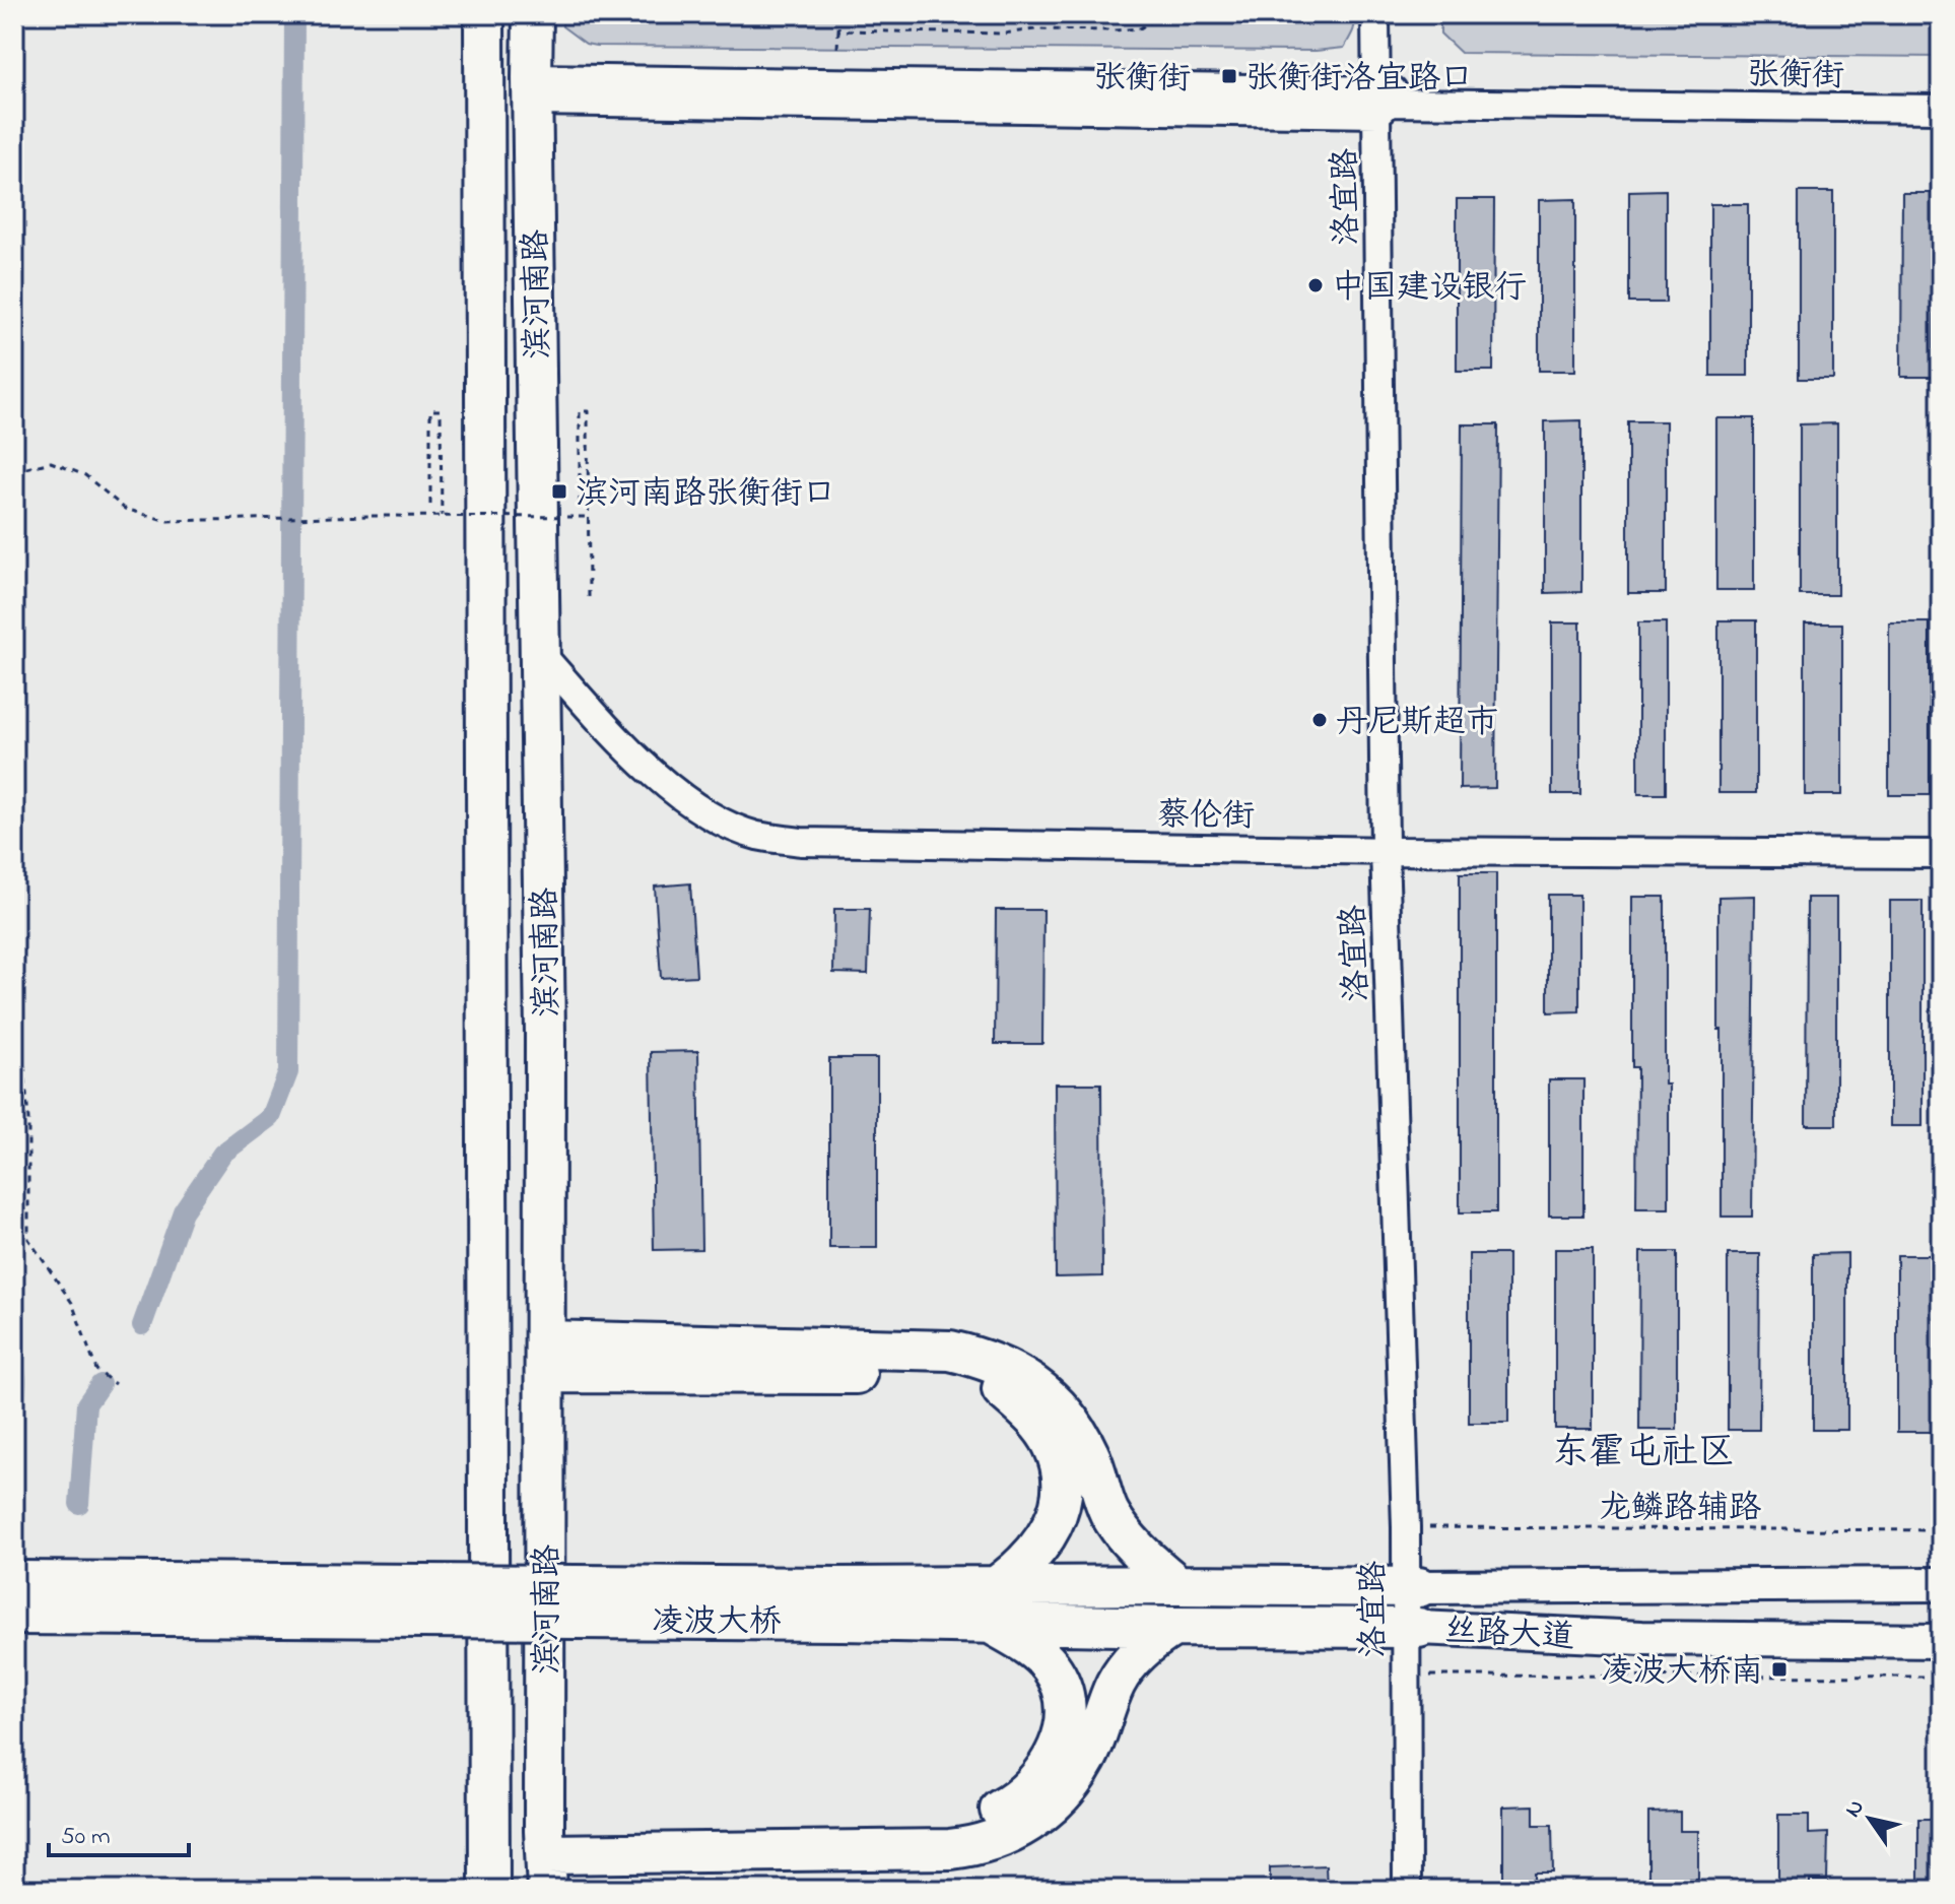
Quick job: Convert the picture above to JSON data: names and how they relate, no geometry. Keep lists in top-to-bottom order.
{
  "streets": {
    "highway": ["滨河南路", "凌波大桥"],
    "main road": ["丝路大道"],
    "street": ["张衡街", "洛宜路", "蔡伦街"],
    "path": ["龙鳞路辅路"]
  },
  "crossings": [
    ["张衡街", "洛宜路"],
    ["张衡街", "滨河南路"],
    ["洛宜路", "蔡伦街"],
    ["洛宜路", "龙鳞路辅路"],
    ["洛宜路", "凌波大桥"],
    ["洛宜路", "丝路大道"],
    ["滨河南路", "蔡伦街"],
    ["凌波大桥", "丝路大道"]
  ],
  "districts": ["东霍屯社区"],
  "places": {
    "transit": ["张衡街洛宜路口", "滨河南路张衡街口", "凌波大桥南"],
    "other": ["中国建设银行", "丹尼斯超市"]
  },
  "scale_bar": "50 m",
  "north": "top left"
}
